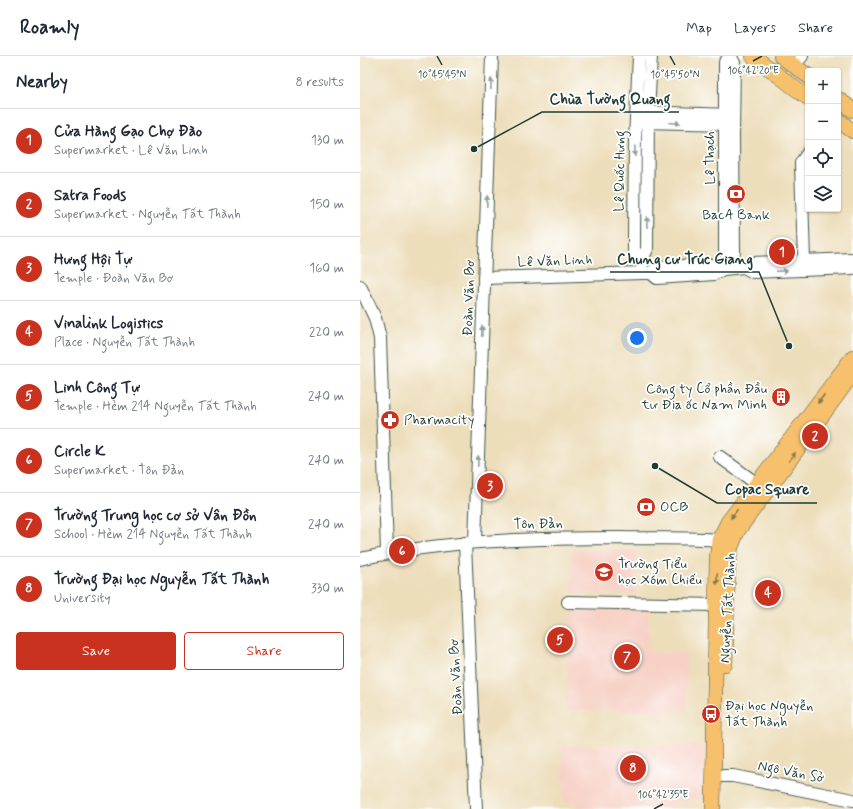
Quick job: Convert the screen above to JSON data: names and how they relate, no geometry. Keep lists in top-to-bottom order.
{
  "streets": {
    "main road": ["Nguyễn Tất Thành"],
    "street": [
      "Lê Thạch",
      "Lê Quốc Hưng",
      "Lê Văn Linh",
      "Đoàn Văn Bơ",
      "Tôn Đản",
      "Ngô Văn Sở"
    ]
  },
  "crossings": [
    ["Lê Thạch", "Lê Văn Linh"],
    ["Lê Quốc Hưng", "Lê Văn Linh"],
    ["Lê Văn Linh", "Đoàn Văn Bơ"],
    ["Đoàn Văn Bơ", "Tôn Đản"],
    ["Tôn Đản", "Nguyễn Tất Thành"],
    ["Nguyễn Tất Thành", "Ngô Văn Sở"]
  ],
  "places": {
    "other": ["Chùa Tường Quang", "Chung cư Trúc Giang", "Copac Square"],
    "bank": ["BacA Bank", "OCB"],
    "building": ["Công ty Cổ phần Đầu tư Địa ốc Nam Minh"],
    "pharmacy": ["Pharmacity"],
    "school or university": ["Trường Tiểu học Xóm Chiếu"],
    "bus stop": ["Đại học Nguyễn Tất Thành"]
  },
  "page": {
    "header": "Roamly",
    "nav": ["Map", "Layers", "Share"],
    "heading": ["Nearby", "8 results"],
    "map_buttons": ["+", "−"],
    "list": [
      {
        "mark": "1",
        "name": "Cửa Hàng Gạo Chợ Đào",
        "note": "Supermarket · Lê Văn Linh",
        "value": "130 m"
      },
      {
        "mark": "2",
        "name": "Satra Foods",
        "note": "Supermarket · Nguyễn Tất Thành",
        "value": "150 m"
      },
      {
        "mark": "3",
        "name": "Hưng Hội Tự",
        "note": "Temple · Đoàn Văn Bơ",
        "value": "160 m"
      },
      {
        "mark": "4",
        "name": "Vinalink Logistics",
        "note": "Place · Nguyễn Tất Thành",
        "value": "220 m"
      },
      {
        "mark": "5",
        "name": "Linh Công Tự",
        "note": "Temple · Hẻm 214 Nguyễn Tất Thành",
        "value": "240 m"
      },
      {
        "mark": "6",
        "name": "Circle K",
        "note": "Supermarket · Tôn Đản",
        "value": "240 m"
      },
      {
        "mark": "7",
        "name": "Trường Trung học cơ sở Vân Đồn",
        "note": "School · Hẻm 214 Nguyễn Tất Thành",
        "value": "240 m"
      },
      {
        "mark": "8",
        "name": "Trường Đại học Nguyễn Tất Thành",
        "note": "University",
        "value": "330 m"
      }
    ],
    "pins": [
      "1",
      "2",
      "3",
      "6",
      "4",
      "5",
      "7",
      "8"
    ],
    "buttons": ["Save", "Share"]
  },
  "coordinates": [
    "106°42'20\"E",
    "10°45'45\"N",
    "10°45'50\"N",
    "106°42'35\"E"
  ]
}
